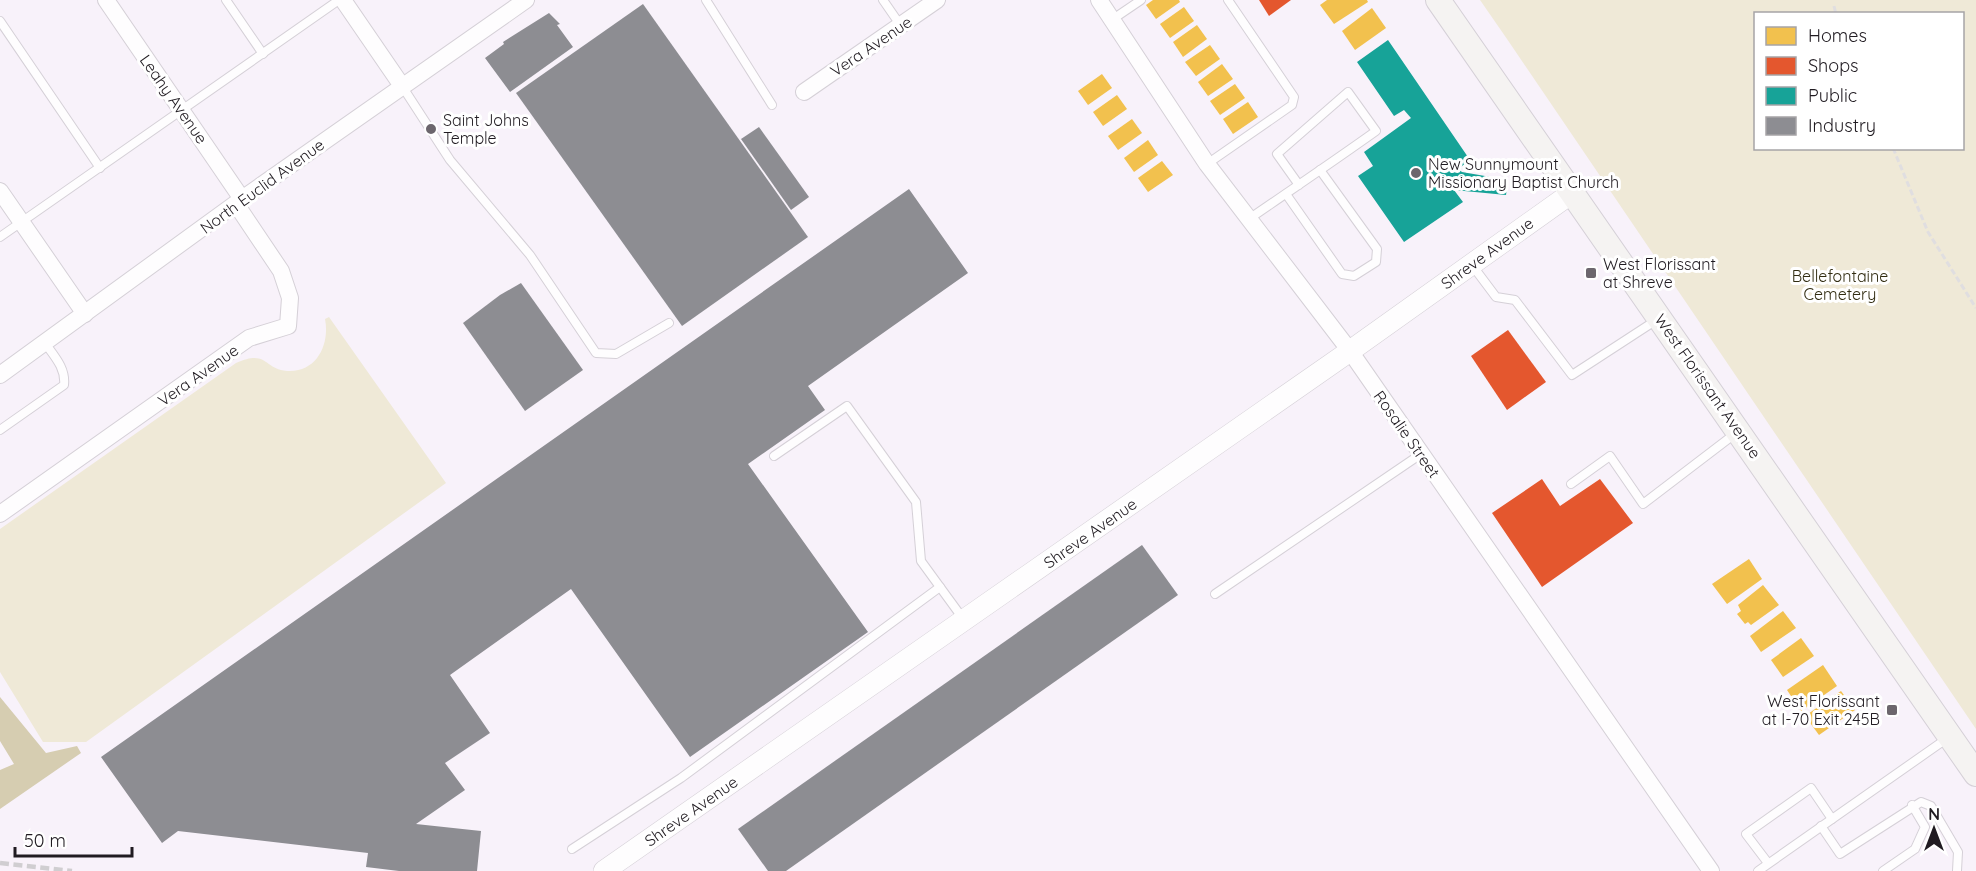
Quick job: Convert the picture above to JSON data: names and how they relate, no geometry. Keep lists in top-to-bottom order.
{
  "streets": {
    "main road": ["West Florissant Avenue"],
    "street": [
      "Vera Avenue",
      "Leahy Avenue",
      "North Euclid Avenue",
      "Shreve Avenue",
      "Rosalie Street"
    ]
  },
  "crossings": [
    ["Vera Avenue", "Leahy Avenue"],
    ["Vera Avenue", "North Euclid Avenue"],
    ["Leahy Avenue", "North Euclid Avenue"],
    ["Shreve Avenue", "West Florissant Avenue"],
    ["Shreve Avenue", "Rosalie Street"]
  ],
  "parks": ["Bellefontaine Cemetery"],
  "places": {
    "other": ["Saint Johns Temple", "New Sunnymount Missionary Baptist Church"],
    "transit": ["West Florissant at Shreve", "West Florissant at I-70 Exit 245B"]
  },
  "legend": [
    "Homes",
    "Shops",
    "Public",
    "Industry"
  ],
  "scale_bar": "50 m",
  "north": "top"
}
